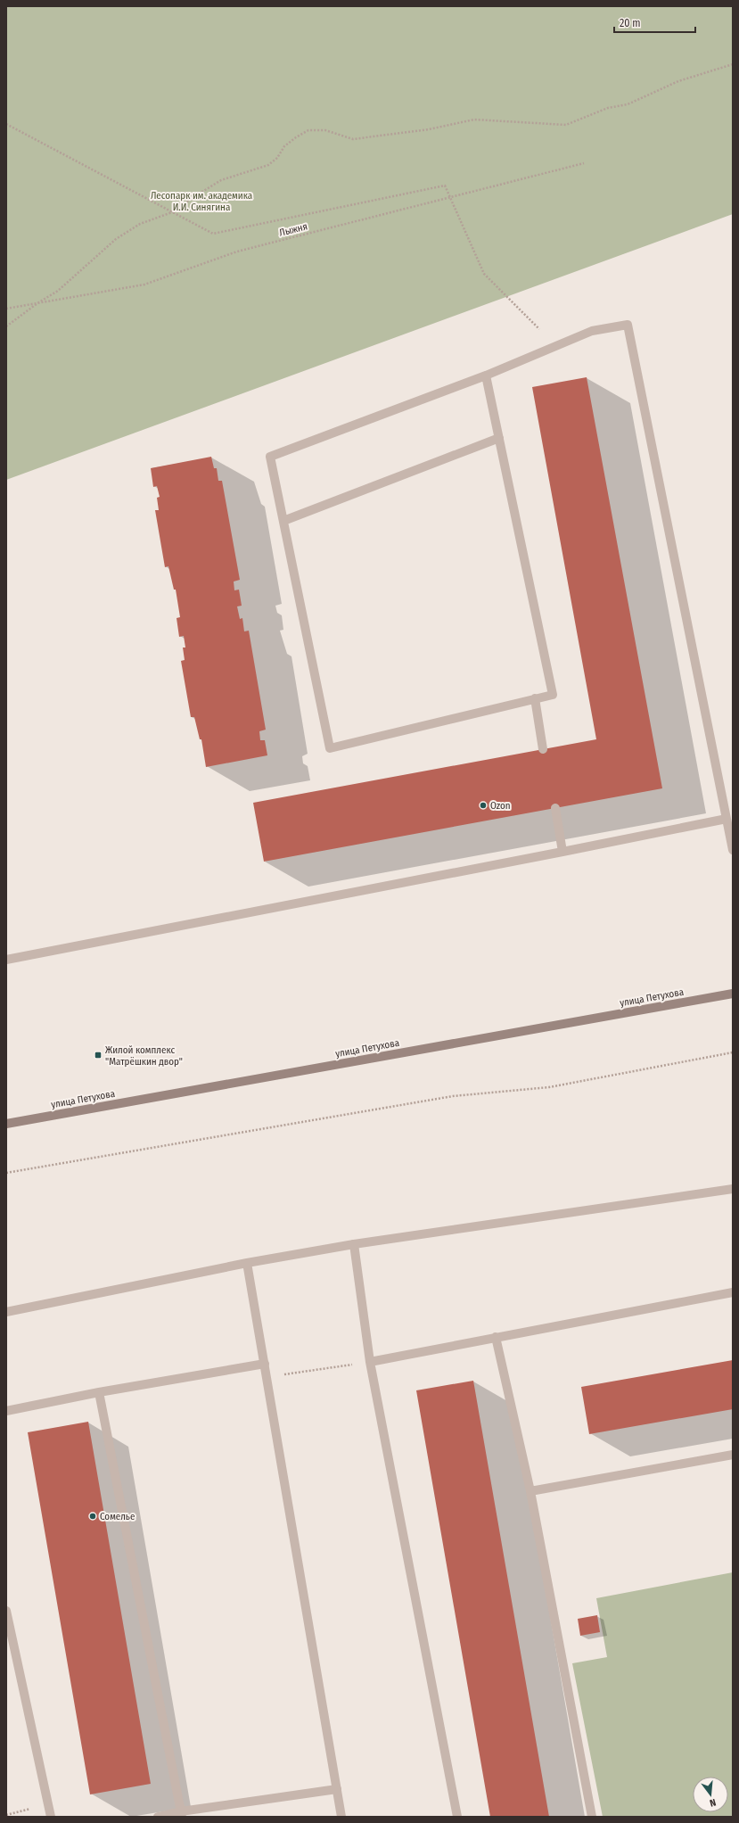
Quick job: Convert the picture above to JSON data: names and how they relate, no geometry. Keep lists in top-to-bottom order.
{
  "streets": {
    "street": ["улица Петухова"],
    "path": ["Лыжня"]
  },
  "parks": ["Лесопарк им. академика И.И. Синягина"],
  "places": {
    "other": ["Ozon", "Сомелье"],
    "transit": ["Жилой комплекс \"Матрёшкин двор\""]
  },
  "scale_bar": "20 m",
  "north": "bottom"
}
